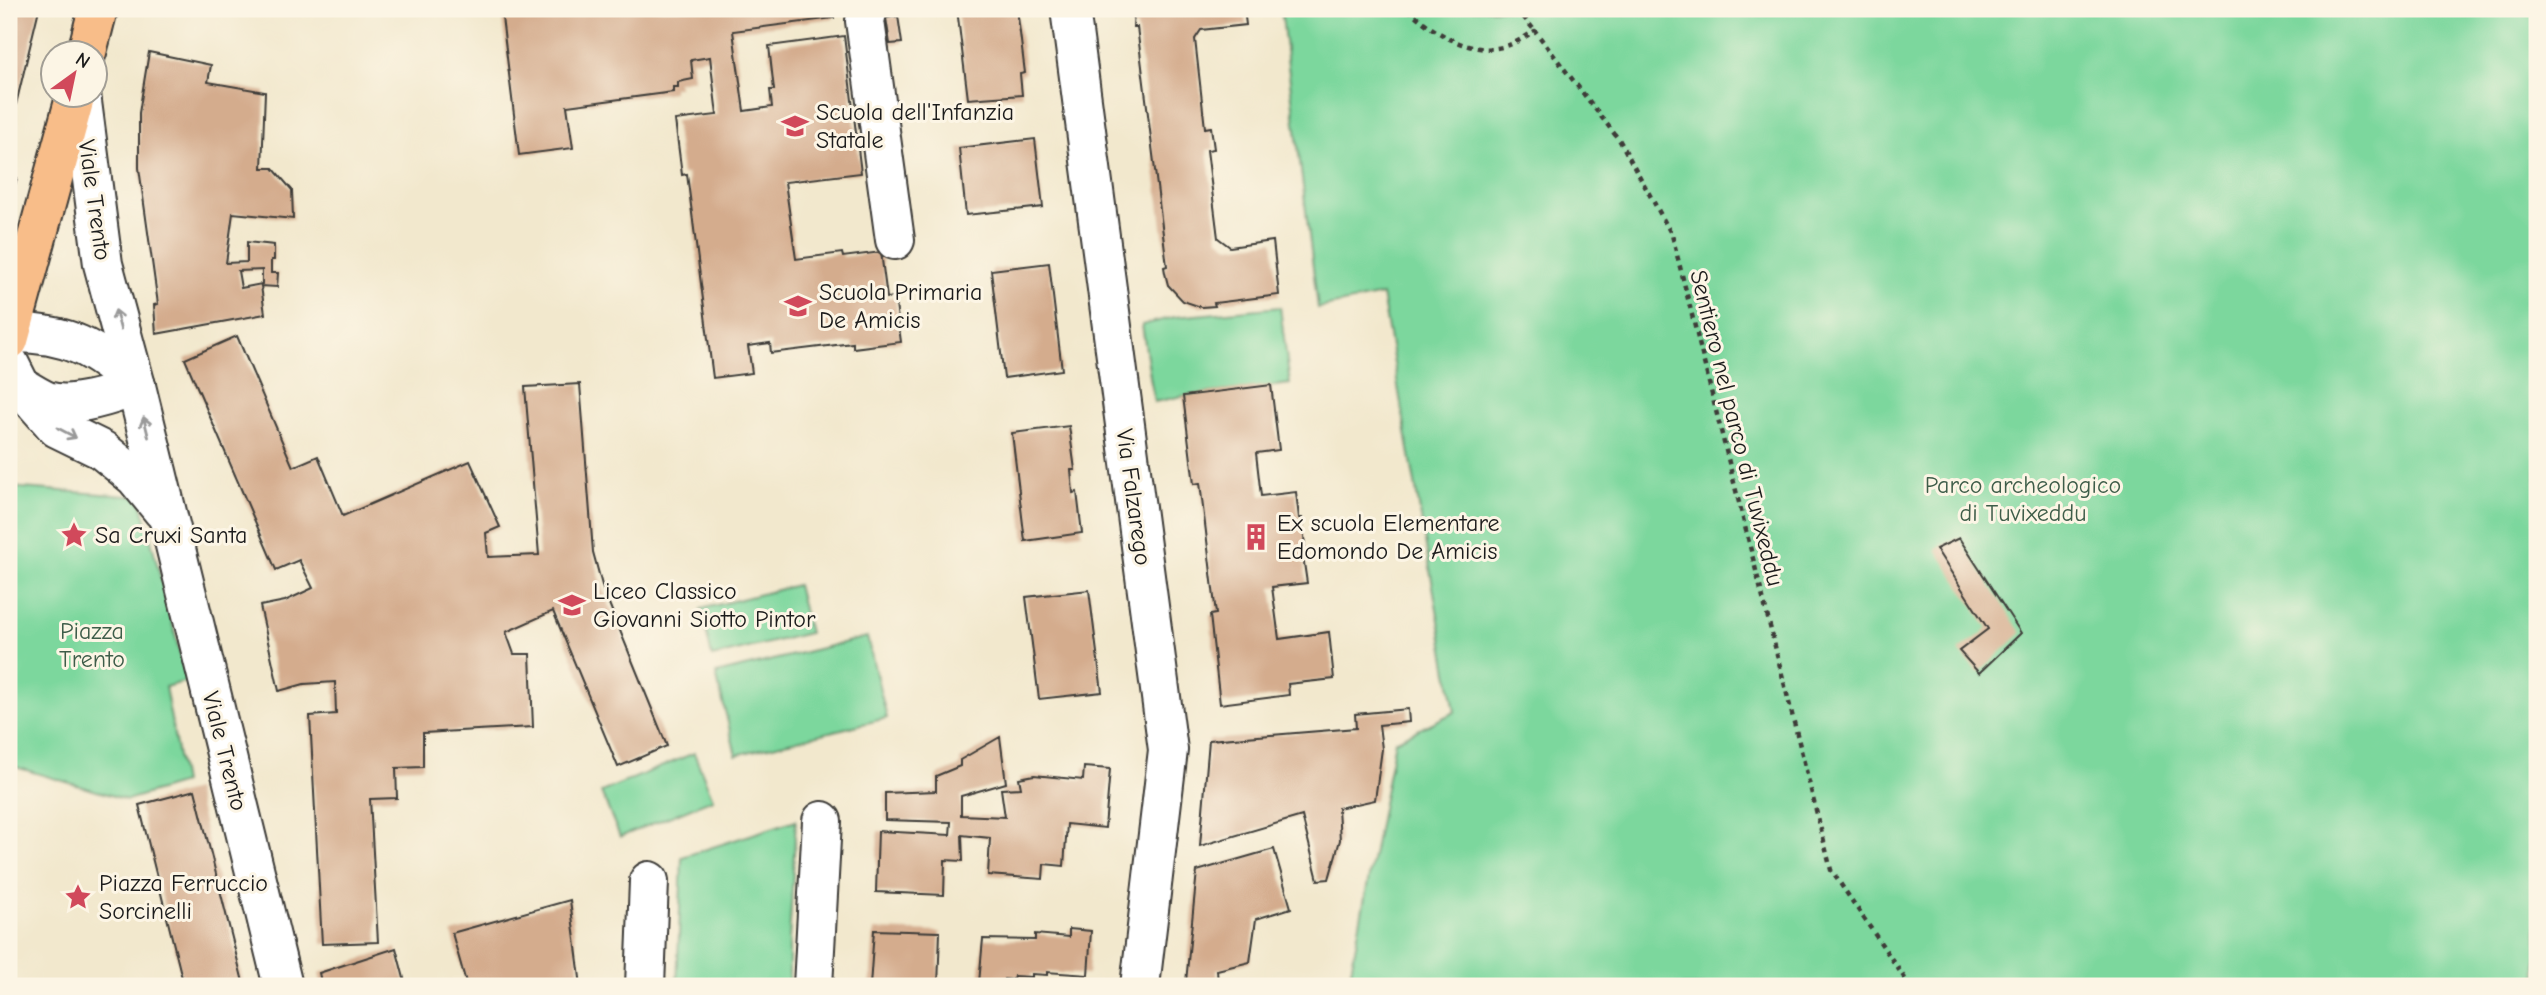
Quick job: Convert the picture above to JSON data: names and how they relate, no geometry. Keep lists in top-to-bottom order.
{
  "streets": {
    "street": ["Viale Trento", "Via Falzarego"],
    "path": ["Sentiero nel parco di Tuvixeddu"]
  },
  "parks": ["Parco archeologico di Tuvixeddu", "Piazza Trento"],
  "places": {
    "school or university": ["Scuola dell'Infanzia Statale", "Scuola Primaria De Amicis", "Liceo Classico Giovanni Siotto Pintor"],
    "place": ["Sa Cruxi Santa", "Piazza Ferruccio Sorcinelli"],
    "building": ["Ex scuola Elementare Edomondo De Amicis"]
  },
  "north": "top right"
}
